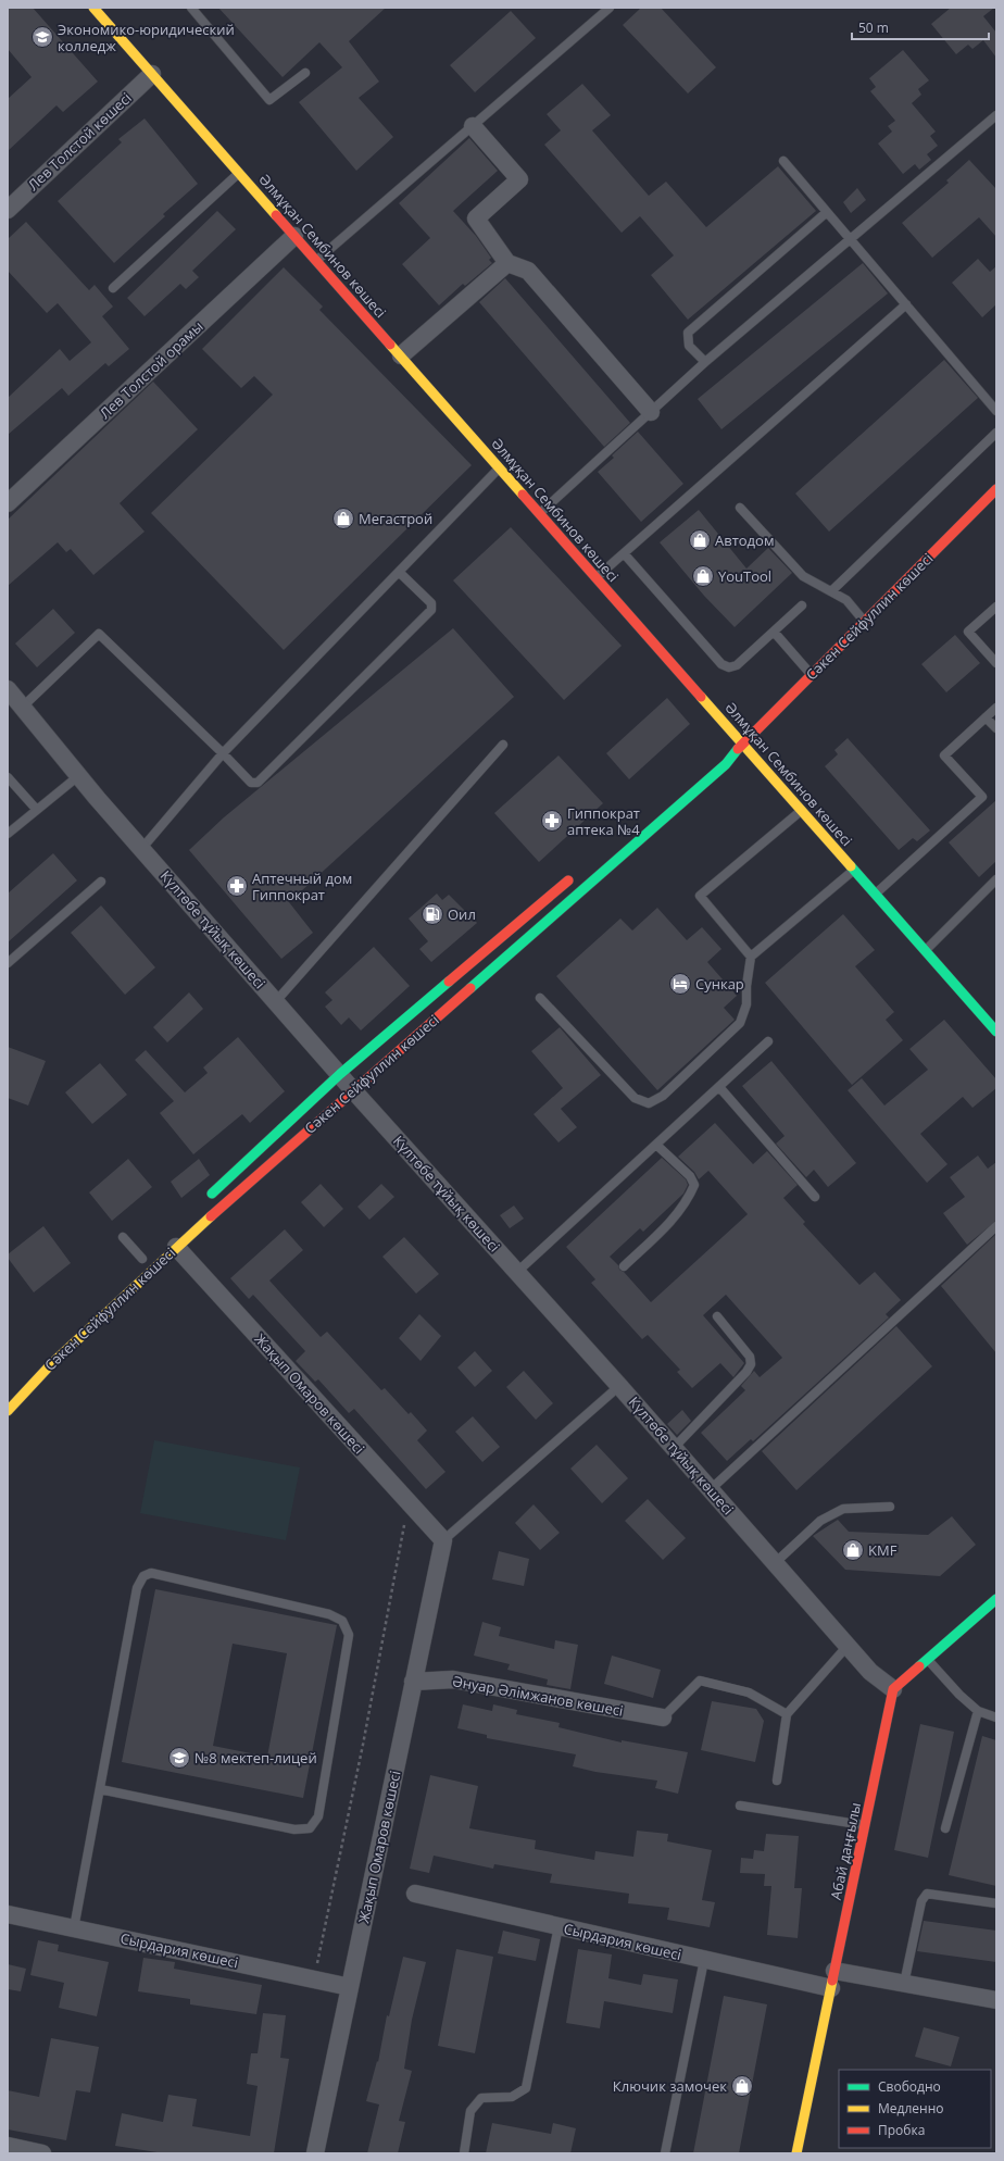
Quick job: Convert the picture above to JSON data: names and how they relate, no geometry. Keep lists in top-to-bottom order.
{
  "streets": {
    "street": [
      "Лев Толстой көшесі",
      "Әлмұқан Сембинов көшесі",
      "Лев Толстой орамы",
      "Сәкен Сейфуллин көшесі",
      "Күлтөбе тұйық көшесі",
      "Жақып Омаров көшесі",
      "Әнуар Әлімжанов көшесі",
      "Абай даңғылы",
      "Сырдария көшесі"
    ]
  },
  "crossings": [
    ["Лев Толстой көшесі", "Әлмұқан Сембинов көшесі"],
    ["Әлмұқан Сембинов көшесі", "Лев Толстой орамы"],
    ["Әлмұқан Сембинов көшесі", "Сәкен Сейфуллин көшесі"],
    ["Сәкен Сейфуллин көшесі", "Күлтөбе тұйық көшесі"],
    ["Сәкен Сейфуллин көшесі", "Жақып Омаров көшесі"],
    ["Күлтөбе тұйық көшесі", "Абай даңғылы"],
    ["Жақып Омаров көшесі", "Әнуар Әлімжанов көшесі"],
    ["Жақып Омаров көшесі", "Сырдария көшесі"],
    ["Абай даңғылы", "Сырдария көшесі"]
  ],
  "places": {
    "school or university": ["Экономико-юридический колледж", "№8 мектеп-лицей"],
    "shop": [
      "Мегастрой",
      "Автодом",
      "YouTool",
      "KMF",
      "Ключик замочек"
    ],
    "pharmacy": ["Гиппократ аптека №4", "Аптечный дом Гиппократ"],
    "fuel station": ["Оил"],
    "hotel": ["Сункар"]
  },
  "legend": ["Свободно", "Медленно", "Пробка"],
  "scale_bar": "50 m"
}
